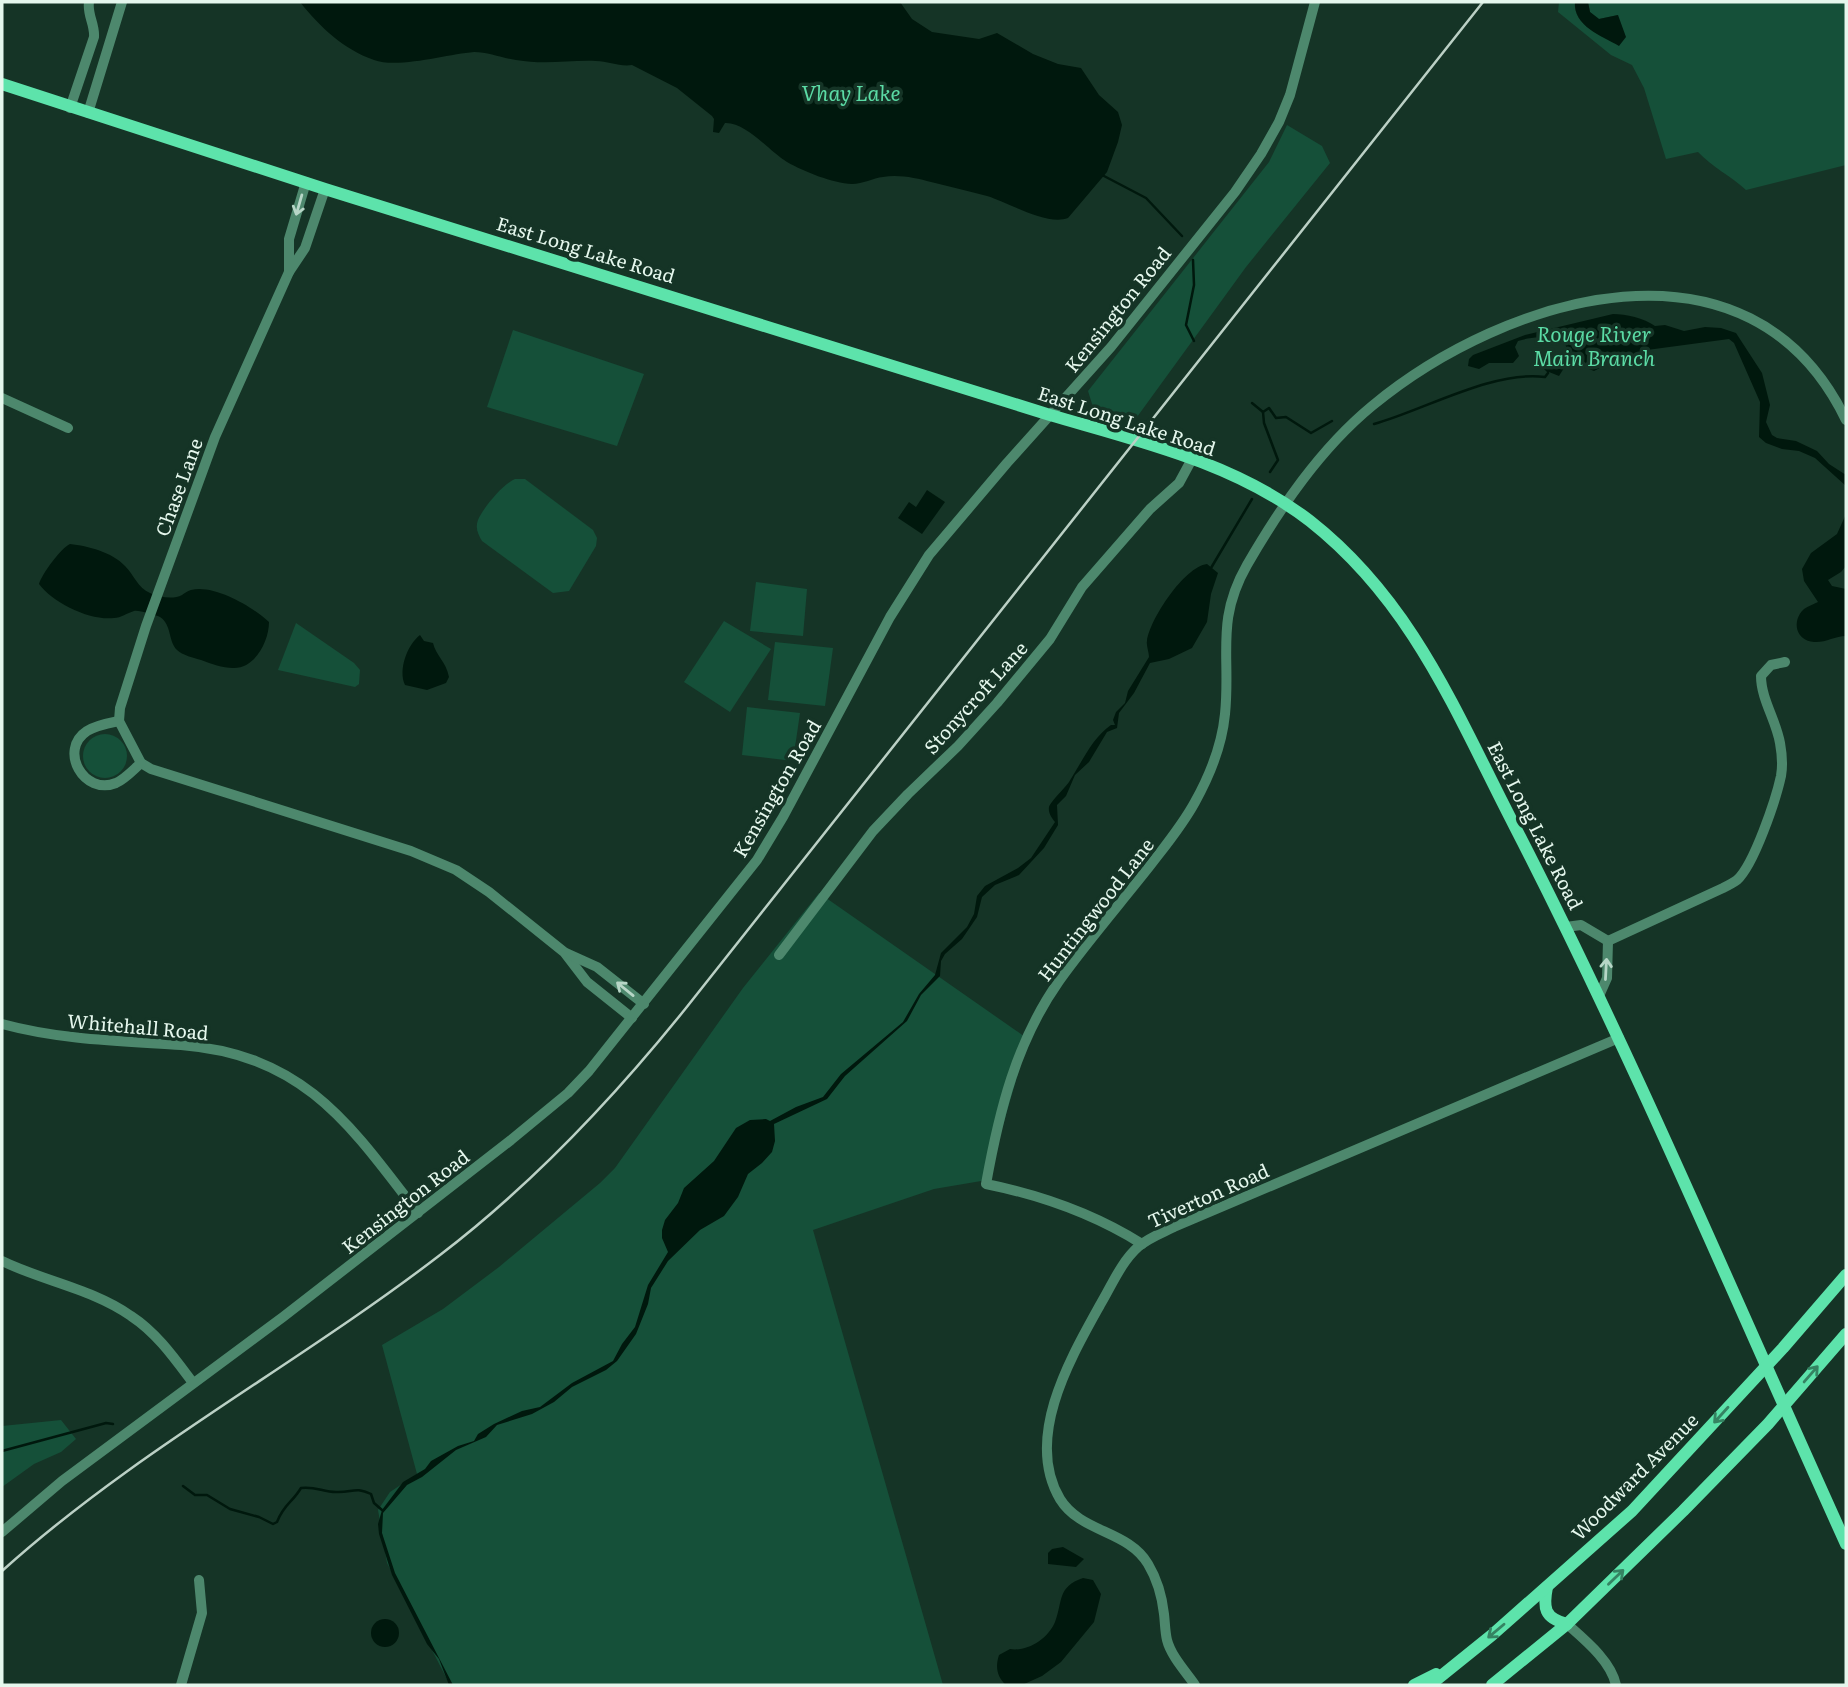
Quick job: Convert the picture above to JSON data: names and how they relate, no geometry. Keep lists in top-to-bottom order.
{
  "streets": {
    "main road": ["East Long Lake Road", "Woodward Avenue"],
    "street": [
      "Kensington Road",
      "Chase Lane",
      "Stonycroft Lane",
      "Huntingwood Lane",
      "Whitehall Road",
      "Tiverton Road"
    ]
  },
  "crossings": [
    ["East Long Lake Road", "Kensington Road"],
    ["East Long Lake Road", "Chase Lane"],
    ["East Long Lake Road", "Stonycroft Lane"],
    ["East Long Lake Road", "Huntingwood Lane"],
    ["East Long Lake Road", "Tiverton Road"],
    ["East Long Lake Road", "Woodward Avenue"],
    ["Kensington Road", "Whitehall Road"],
    ["Huntingwood Lane", "Tiverton Road"]
  ],
  "water": ["Vhay Lake", "Rouge River Main Branch"]
}
